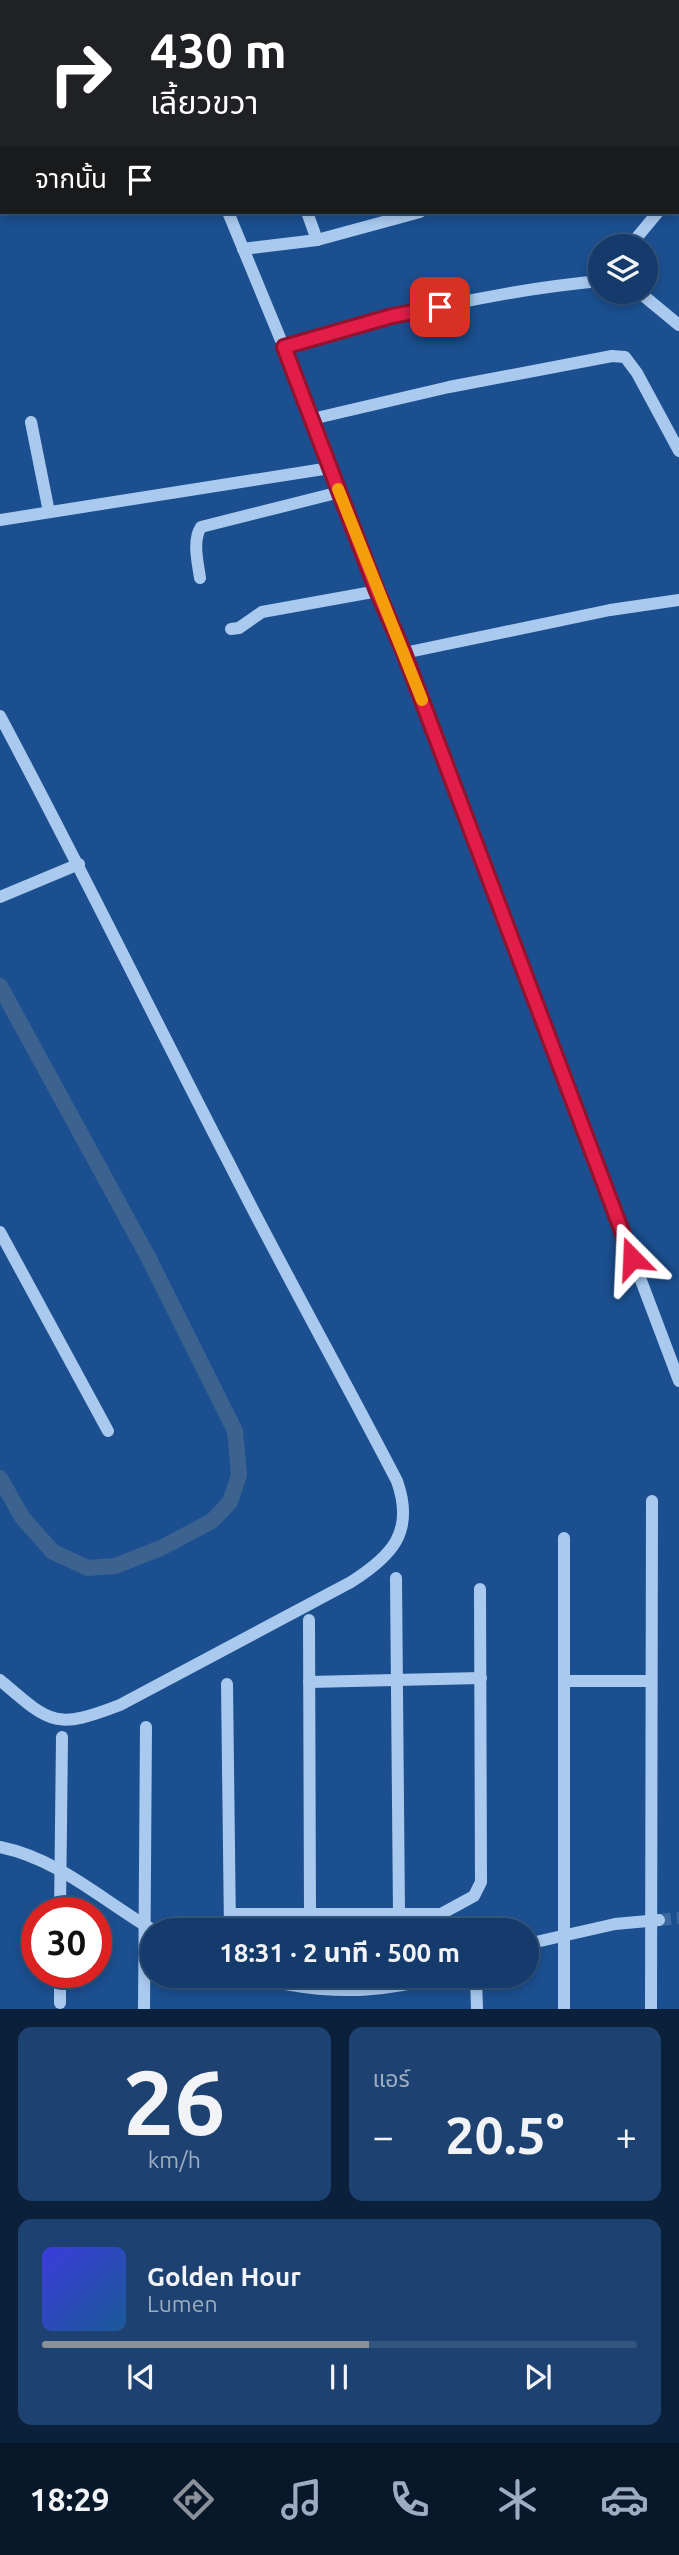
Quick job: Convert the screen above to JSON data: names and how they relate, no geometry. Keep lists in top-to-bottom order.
{
  "page": {
    "turn": ["430 m", "เลี้ยวขวา"],
    "then": "จากนั้น",
    "limit": "30",
    "trip": "18:31 · 2 นาที · 500 m",
    "tile": [
      ["26", "km/h"],
      "แอร์"
    ],
    "heat": ["−", "20.5°", "+"],
    "song": ["Golden Hour", "Lumen"],
    "tabs": "18:29"
  }
}
